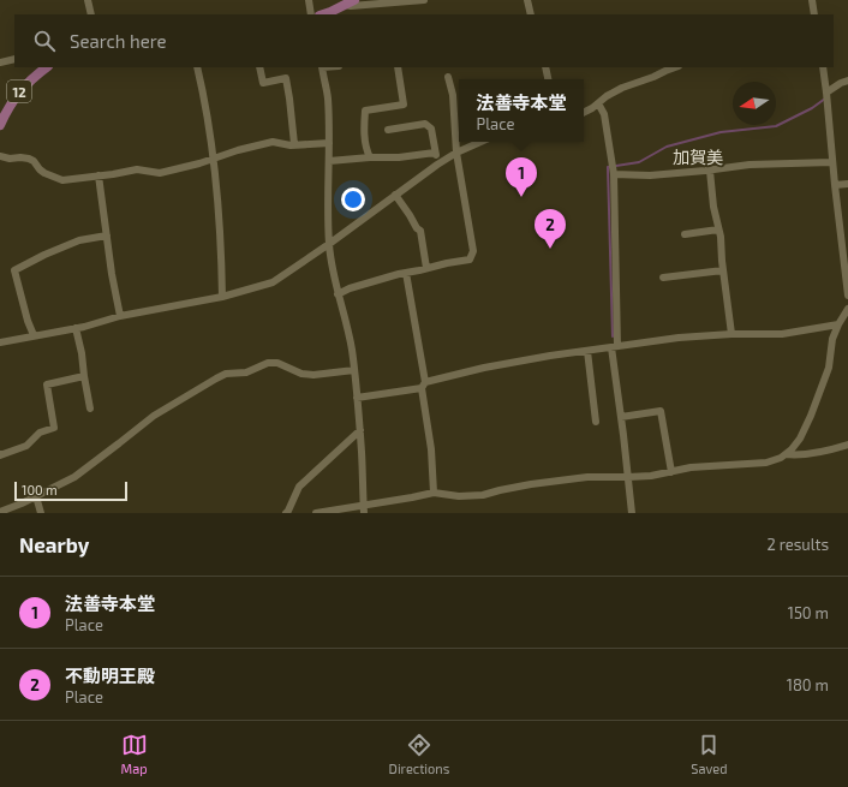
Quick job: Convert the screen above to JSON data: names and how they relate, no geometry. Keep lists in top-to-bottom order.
{
  "streets": {
    "main road": ["12"]
  },
  "districts": ["加賀美"],
  "scale_bar": "100 m",
  "north": "left",
  "page": {
    "search": "Search here",
    "popup": ["法善寺本堂", "Place"],
    "pins": ["1", "2"],
    "scale": "100 m",
    "heading": ["Nearby", "2 results"],
    "list": [
      {
        "mark": "1",
        "name": "法善寺本堂",
        "note": "Place",
        "value": "150 m"
      },
      {
        "mark": "2",
        "name": "不動明王殿",
        "note": "Place",
        "value": "180 m"
      }
    ],
    "nav": ["Map", "Directions", "Saved"]
  }
}
